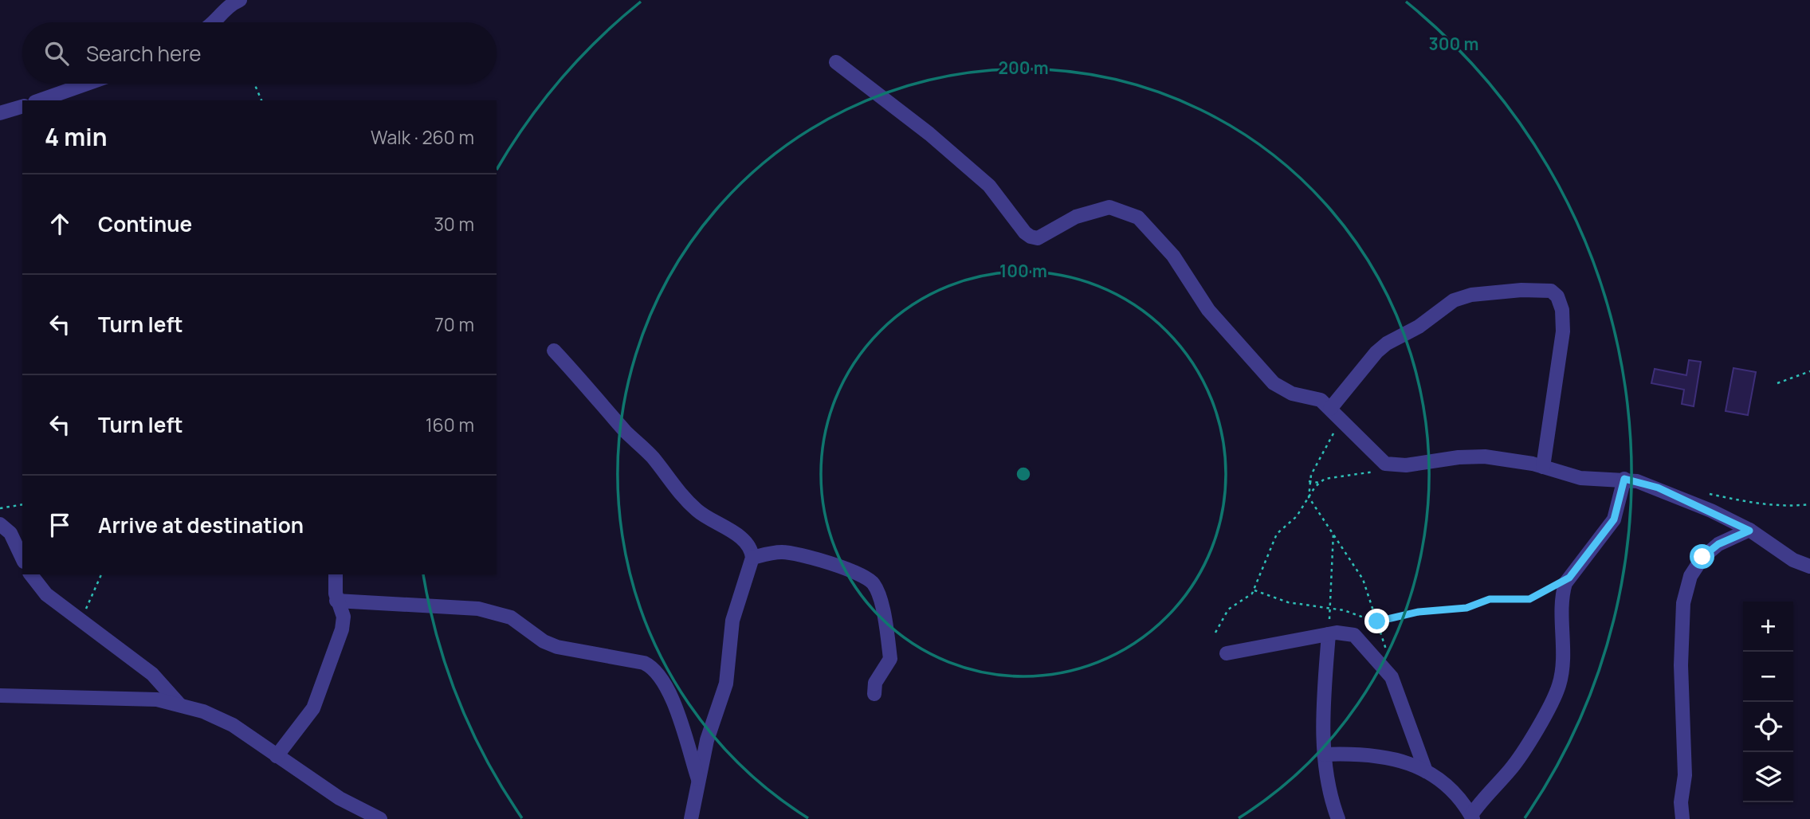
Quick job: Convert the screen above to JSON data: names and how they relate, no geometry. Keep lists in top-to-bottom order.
{
  "page": {
    "search": "Search here",
    "heading": ["4 min", "Walk · 260 m"],
    "list": [
      ["Continue", "30 m"],
      ["Turn left", "70 m"],
      ["Turn left", "160 m"],
      "Arrive at destination"
    ],
    "map_buttons": ["+", "−"]
  },
  "rings": ["300 m", "200 m", "100 m"]
}
